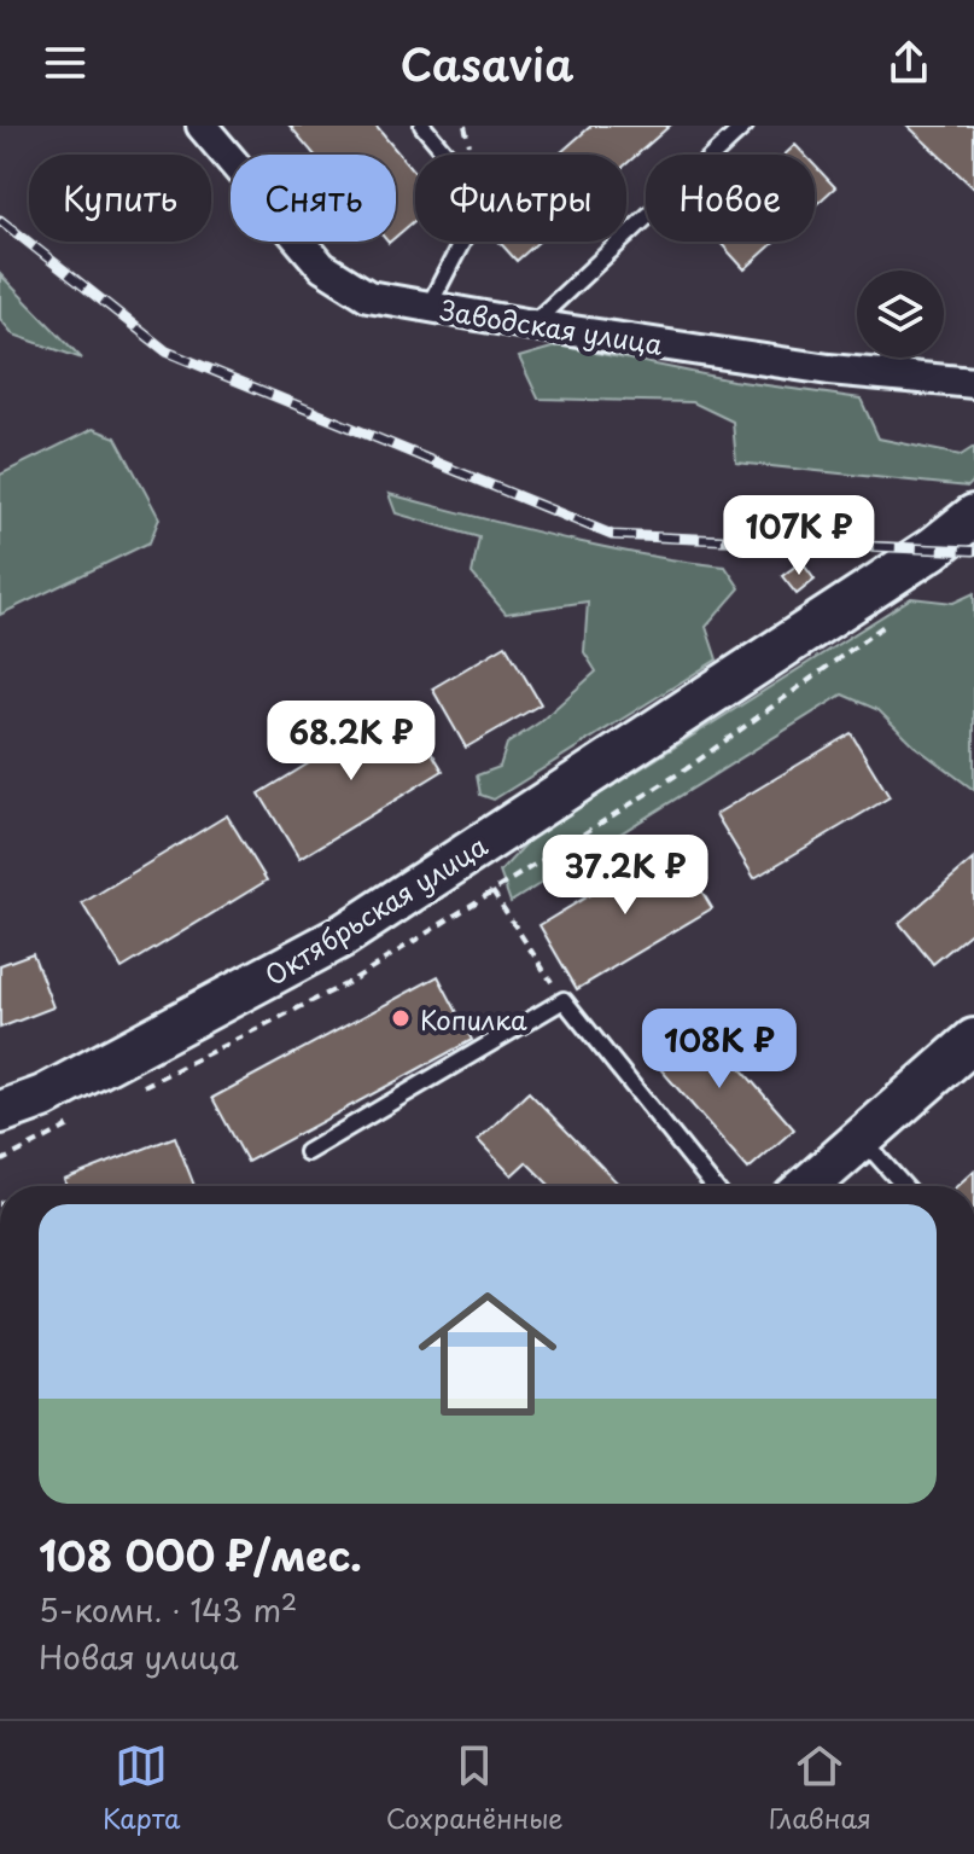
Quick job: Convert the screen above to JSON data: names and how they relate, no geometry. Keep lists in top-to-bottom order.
{
  "streets": {
    "main road": ["Октябрьская улица"],
    "street": ["Заводская улица"]
  },
  "places": ["Копилка"],
  "page": {
    "header": "Casavia",
    "chip": [
      "Купить",
      "Снять",
      "Фильтры",
      "Новое"
    ],
    "price": [
      "107K ₽",
      "68.2K ₽",
      "37.2K ₽",
      "108K ₽"
    ],
    "list": [
      {
        "name": "108 000 ₽/мес.",
        "note": "5-комн. · 143 m² · Новая улица"
      }
    ],
    "tabs": ["Карта", "Сохранённые", "Главная"]
  }
}
